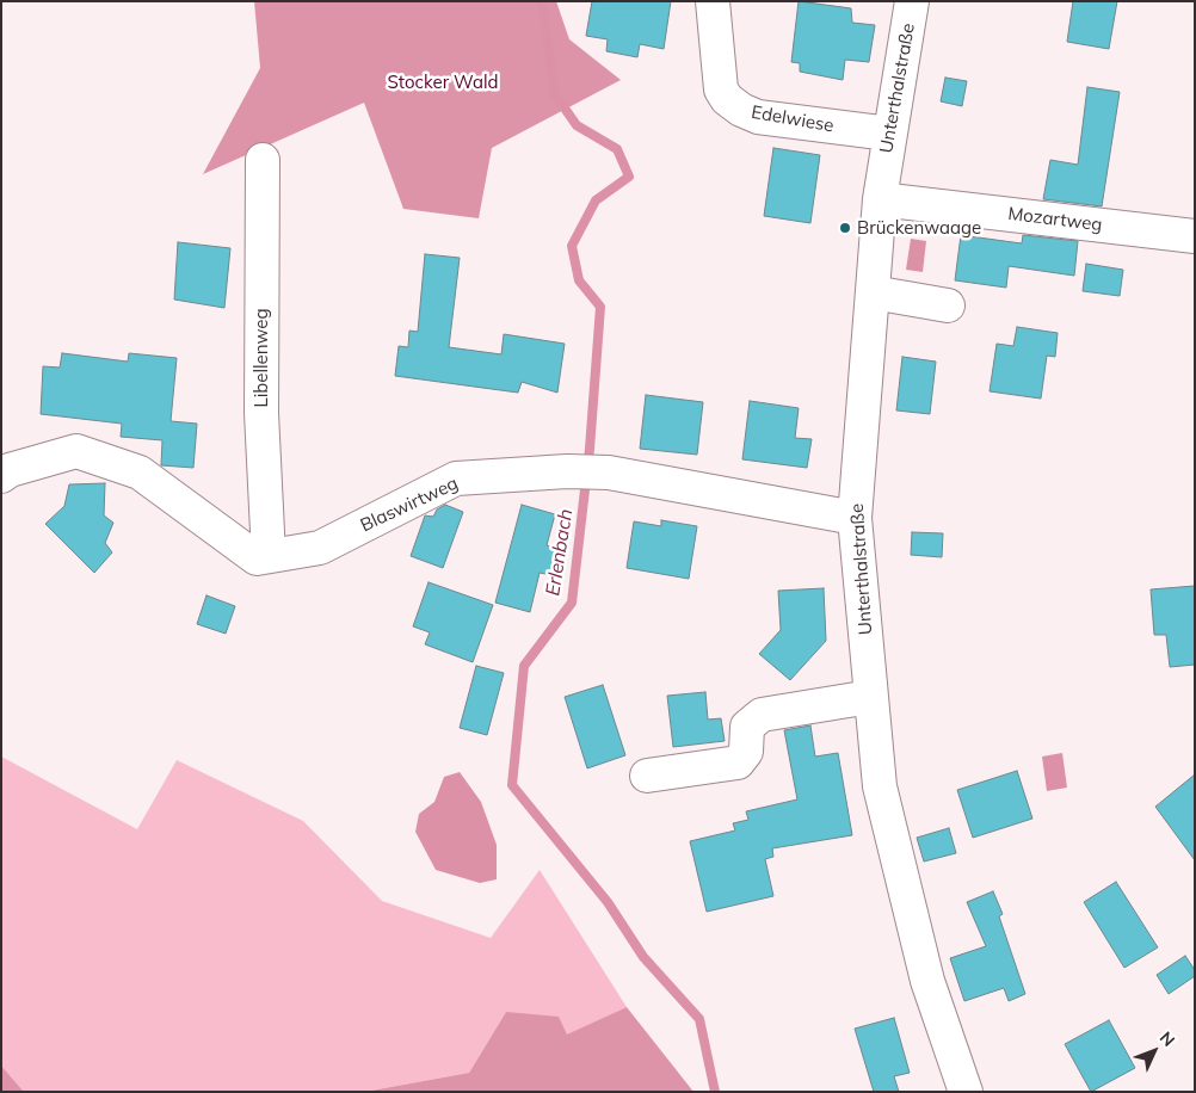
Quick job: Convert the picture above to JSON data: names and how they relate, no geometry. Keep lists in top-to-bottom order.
{
  "streets": {
    "street": [
      "Unterthalstraße",
      "Edelwiese",
      "Mozartweg",
      "Libellenweg",
      "Blaswirtweg"
    ]
  },
  "crossings": [
    ["Unterthalstraße", "Edelwiese"],
    ["Unterthalstraße", "Mozartweg"],
    ["Unterthalstraße", "Blaswirtweg"],
    ["Libellenweg", "Blaswirtweg"]
  ],
  "water": ["Erlenbach"],
  "parks": ["Stocker Wald"],
  "places": ["Brückenwaage"],
  "north": "top right"
}
